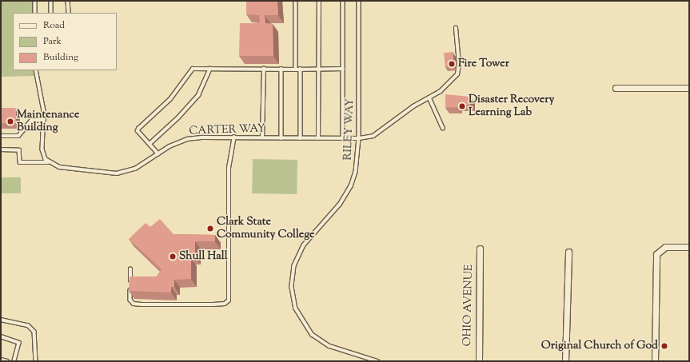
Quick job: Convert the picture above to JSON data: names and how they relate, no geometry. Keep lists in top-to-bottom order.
{
  "streets": {
    "street": ["OHIO AVENUE"],
    "lane": ["RILEY WAY", "CARTER WAY"]
  },
  "crossings": [
    ["RILEY WAY", "CARTER WAY"]
  ],
  "places": [
    "Fire Tower",
    "Disaster Recovery Learning Lab",
    "Maintenance Building",
    "Clark State Community College",
    "Shull Hall",
    "Original Church of God"
  ],
  "legend": ["Road", "Park", "Building"]
}
